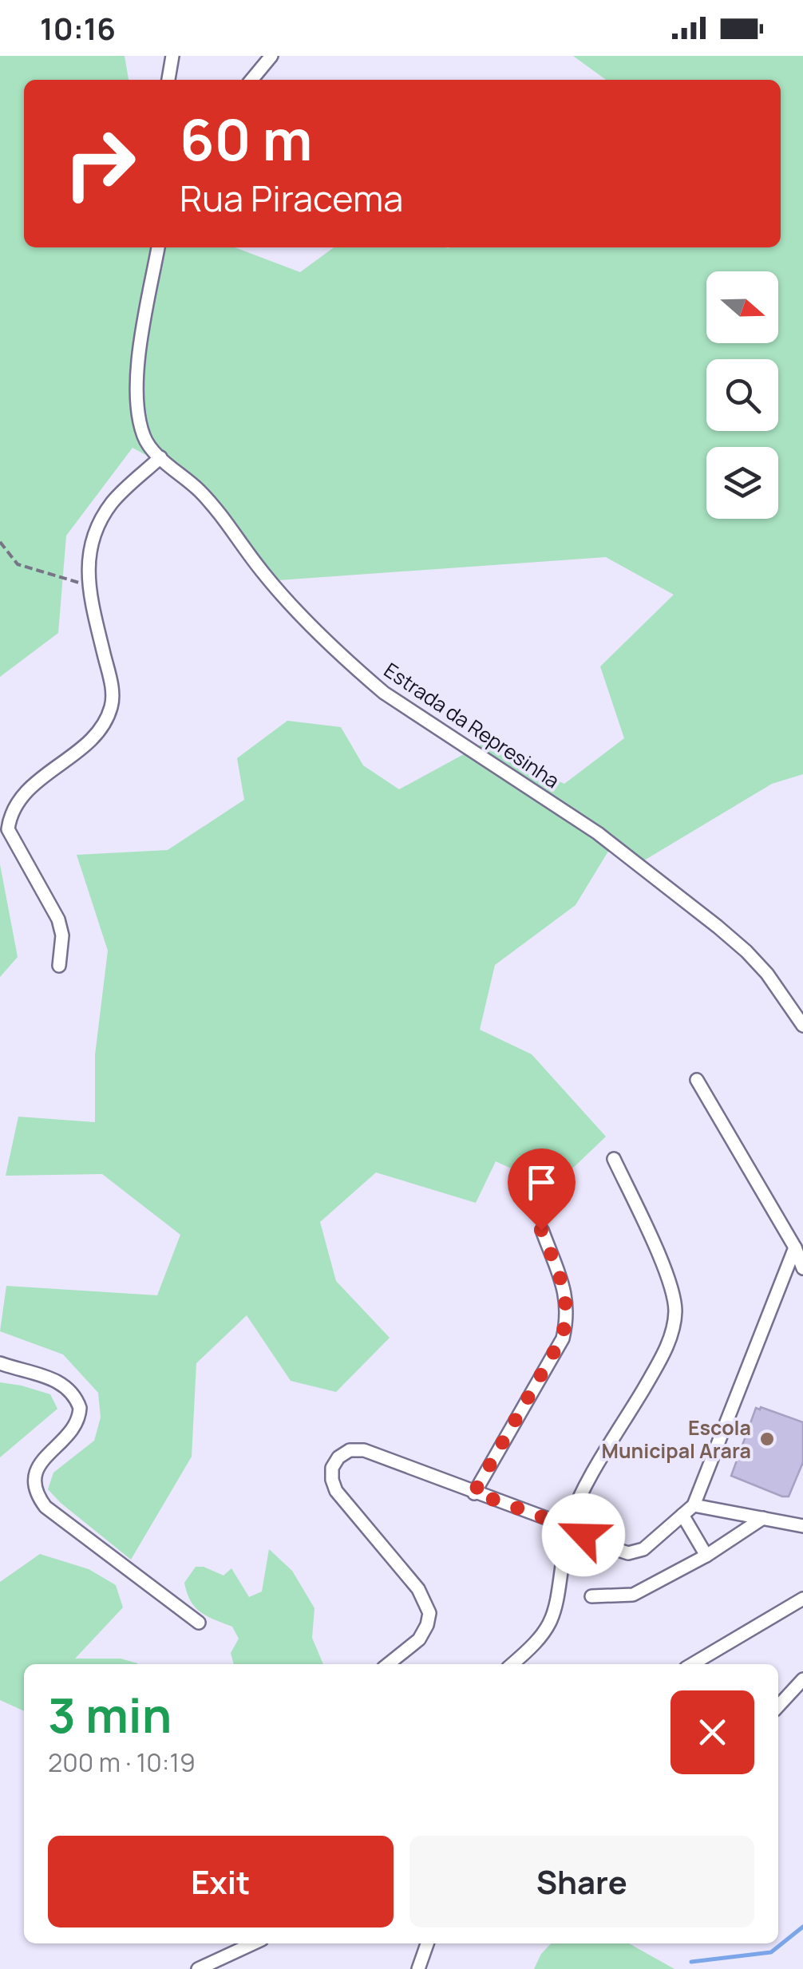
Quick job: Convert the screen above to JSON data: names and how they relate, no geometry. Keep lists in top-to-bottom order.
{
  "streets": {
    "street": ["Estrada da Represinha"]
  },
  "places": ["Escola Municipal Arara"],
  "north": "right",
  "page": {
    "status": "10:16",
    "turn": ["60 m", "Rua Piracema"],
    "heading": ["3 min", "200 m · 10:19"],
    "buttons": ["Exit", "Share"]
  }
}
